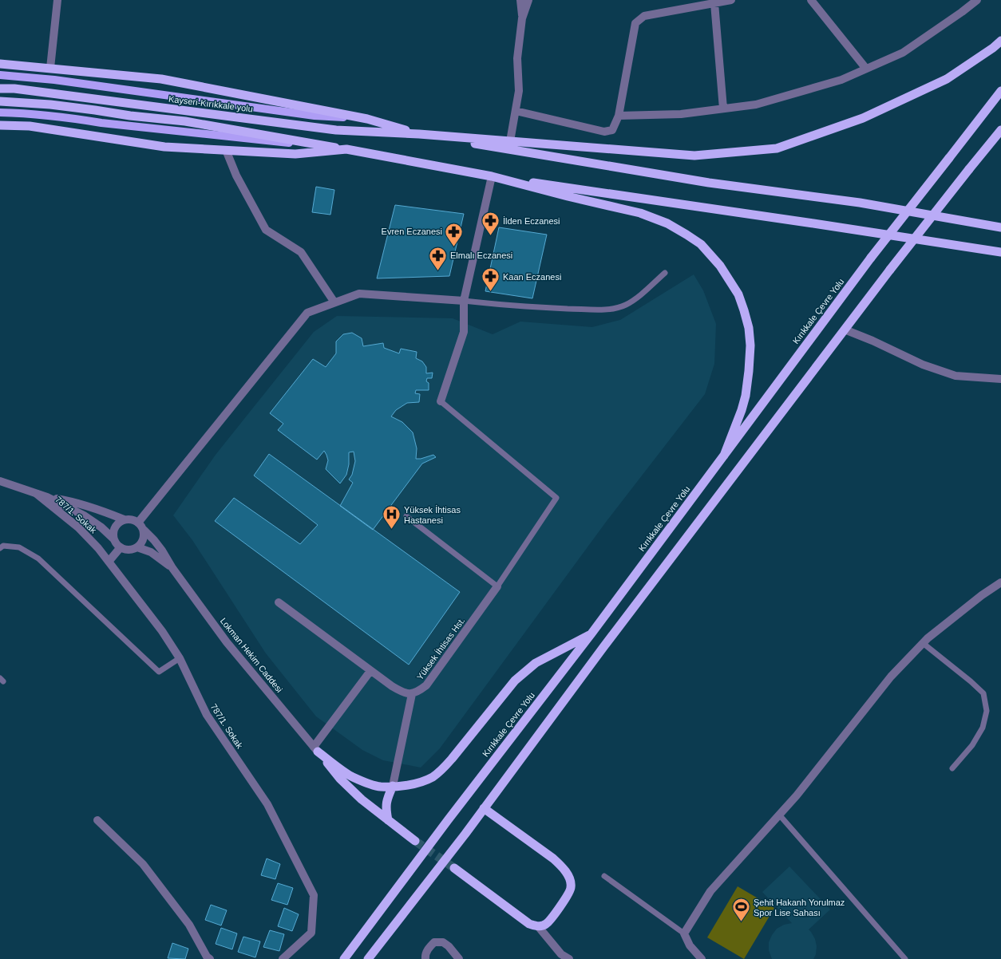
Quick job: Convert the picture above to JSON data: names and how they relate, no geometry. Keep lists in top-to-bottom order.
{
  "streets": {
    "highway": ["Kayseri-Kırıkkale yolu", "Kırıkkale Çevre Yolu"],
    "street": ["787/1. Sokak", "Yüksek İhtisas Hst.", "Lokman Hekim Caddesi"]
  },
  "places": {
    "pharmacy": [
      "İlden Eczanesi",
      "Evren Eczanesi",
      "Elmalı Eczanesi",
      "Kaan Eczanesi"
    ],
    "hospital": ["Yüksek İhtisas Hastanesi"],
    "sports": ["Şehit Hakanh Yorulmaz Spor Lise Sahası"]
  }
}
